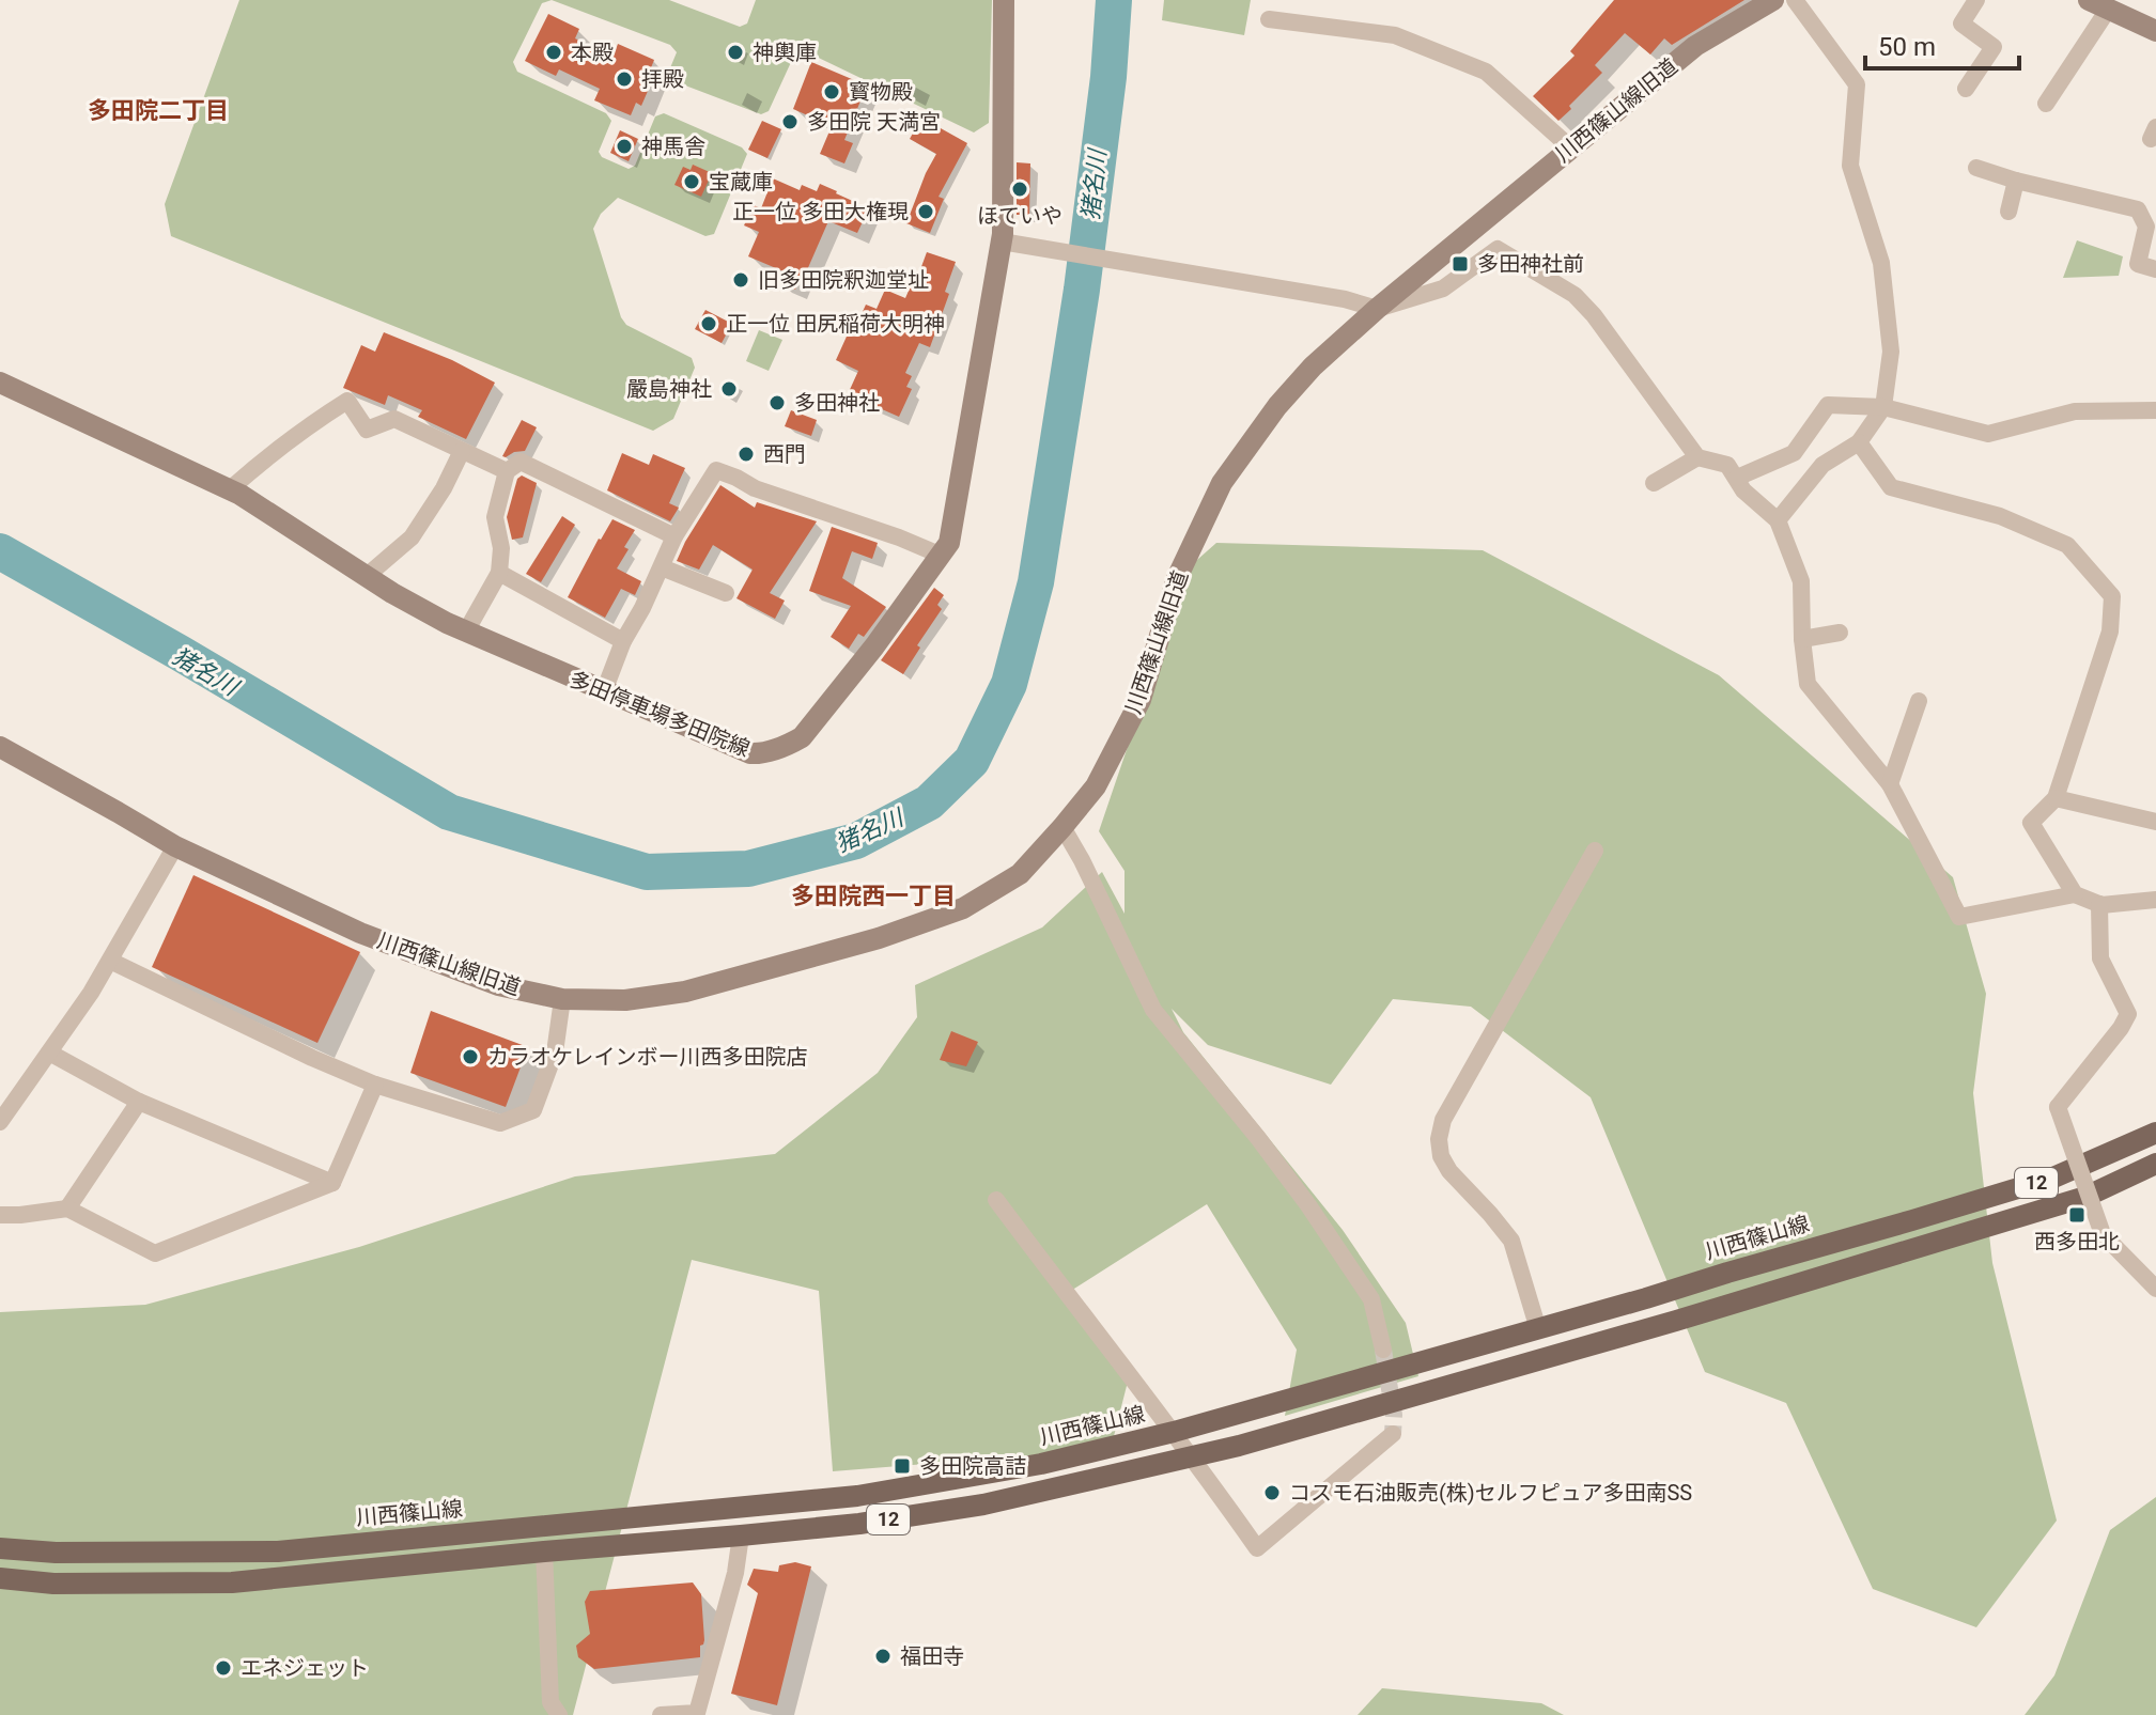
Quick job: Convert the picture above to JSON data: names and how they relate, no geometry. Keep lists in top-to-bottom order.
{
  "streets": {
    "main road": ["12", "川西篠山線"],
    "street": ["川西篠山線旧道", "多田停車場多田院線"]
  },
  "districts": ["多田院二丁目", "多田院西一丁目"],
  "water": ["猪名川"],
  "places": {
    "other": [
      "本殿",
      "神輿庫",
      "拝殿",
      "寳物殿",
      "多田院 天満宮",
      "神馬舎",
      "宝蔵庫",
      "ほていや",
      "正一位 多田大権現",
      "旧多田院釈迦堂址",
      "正一位 田尻稲荷大明神",
      "嚴島神社",
      "多田神社",
      "西門",
      "カラオケレインボー川西多田院店",
      "コスモ石油販売(株)セルフピュア多田南SS",
      "福田寺",
      "エネジェット"
    ],
    "transit": ["多田神社前", "西多田北", "多田院高詰"]
  },
  "scale_bar": "50 m"
}
